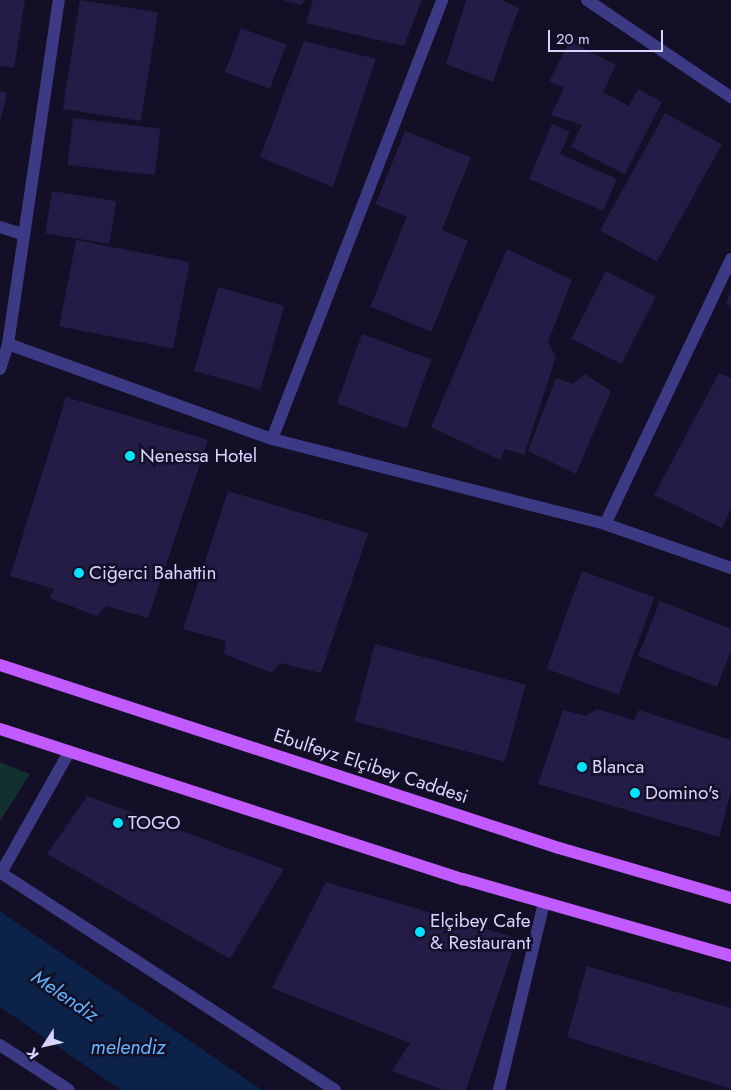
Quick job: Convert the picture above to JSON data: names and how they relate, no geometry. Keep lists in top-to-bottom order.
{
  "streets": {
    "main road": ["Ebulfeyz Elçibey Caddesi"]
  },
  "water": ["Melendiz", "melendiz"],
  "places": [
    "Nenessa Hotel",
    "Ciğerci Bahattin",
    "Blanca",
    "Domino's",
    "TOGO",
    "Elçibey Cafe & Restaurant"
  ],
  "scale_bar": "20 m",
  "north": "bottom left"
}
